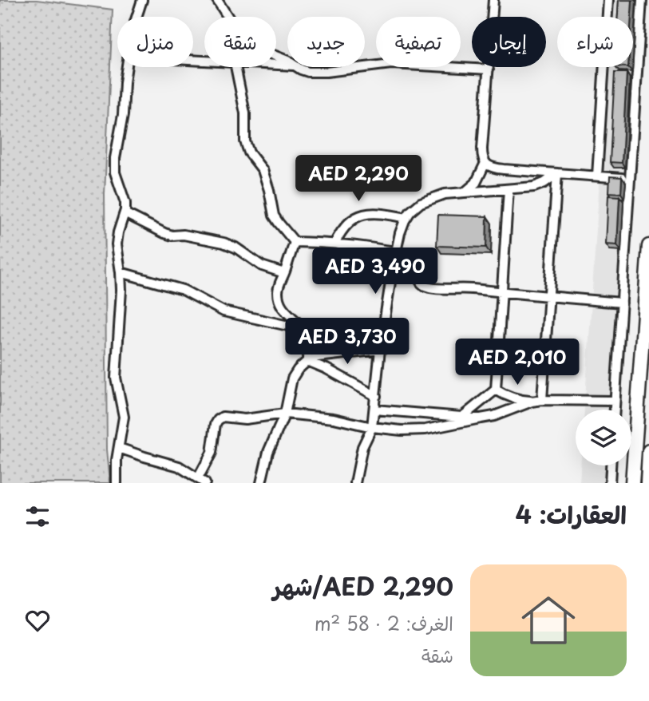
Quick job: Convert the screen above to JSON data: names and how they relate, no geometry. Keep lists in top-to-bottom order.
{
  "page": {
    "chip": [
      "شراء",
      "إيجار",
      "تصفية",
      "جديد",
      "شقة",
      "منزل"
    ],
    "price": [
      "AED 2,290",
      "AED 3,490",
      "AED 3,730",
      "AED 2,010"
    ],
    "heading": "العقارات: 4",
    "list": [
      {
        "name": "AED 2,290/شهر",
        "note": "الغرف: 2 · 58 m² · شقة"
      }
    ]
  }
}
